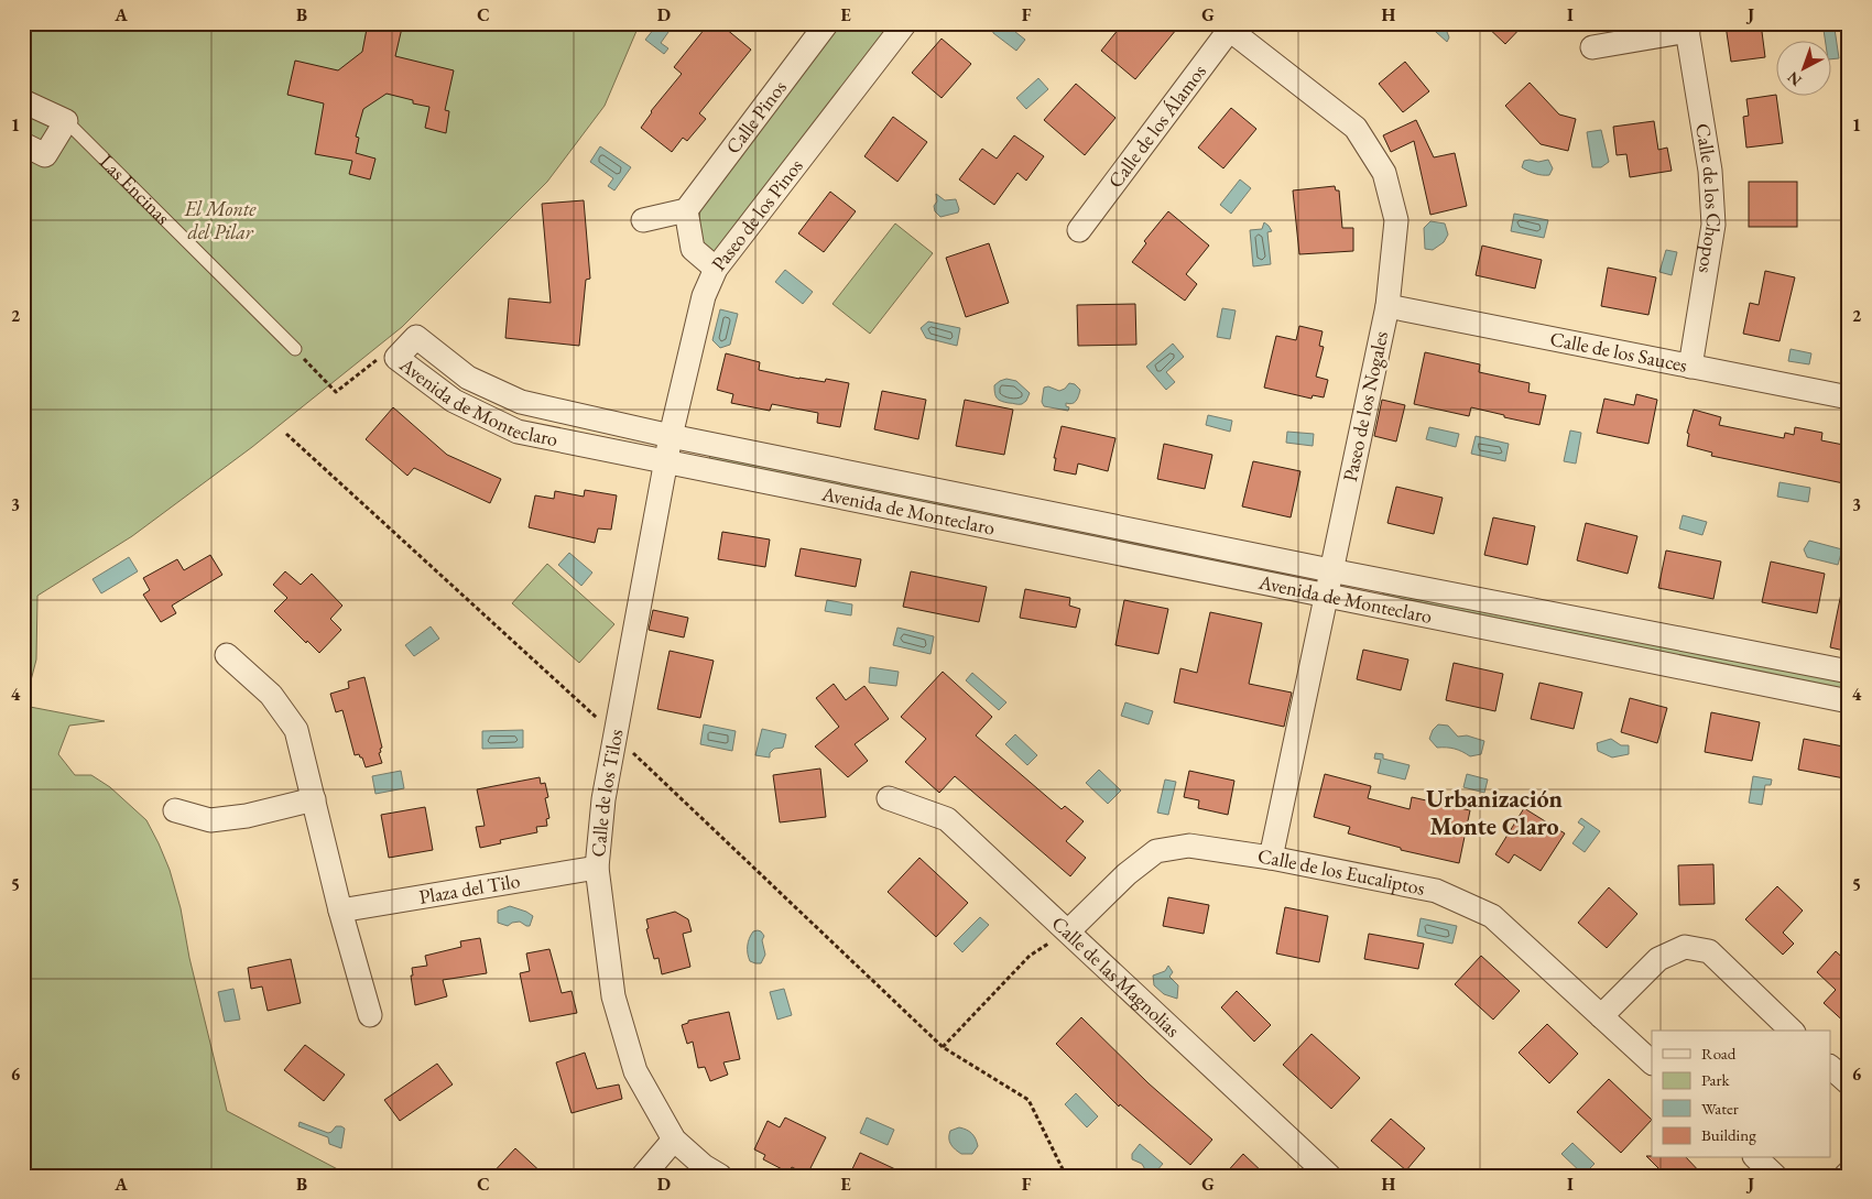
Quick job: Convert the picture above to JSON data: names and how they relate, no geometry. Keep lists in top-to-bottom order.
{
  "streets": {
    "street": [
      "Calle Pinos",
      "Calle de los Álamos",
      "Las Encinas",
      "Calle de los Chopos",
      "Paseo de los Pinos",
      "Calle de los Sauces",
      "Avenida de Monteclaro",
      "Paseo de los Nogales",
      "Calle de los Tilos",
      "Calle de los Eucaliptos",
      "Plaza del Tilo",
      "Calle de las Magnolias"
    ]
  },
  "crossings": [
    ["Calle de los Álamos", "Paseo de los Nogales"],
    ["Calle de los Chopos", "Calle de los Sauces"],
    ["Paseo de los Pinos", "Avenida de Monteclaro"],
    ["Paseo de los Pinos", "Calle de los Tilos"],
    ["Calle de los Sauces", "Paseo de los Nogales"],
    ["Avenida de Monteclaro", "Paseo de los Nogales"],
    ["Avenida de Monteclaro", "Calle de los Tilos"],
    ["Paseo de los Nogales", "Calle de los Eucaliptos"],
    ["Calle de los Tilos", "Plaza del Tilo"],
    ["Calle de los Eucaliptos", "Calle de las Magnolias"]
  ],
  "districts": ["Urbanización Monte Claro"],
  "parks": ["El Monte del Pilar"],
  "legend": [
    "Road",
    "Park",
    "Water",
    "Building"
  ],
  "north": "bottom left",
  "grid": {
    "columns": [
      "A",
      "B",
      "C",
      "D",
      "E",
      "F",
      "G",
      "H",
      "I",
      "J"
    ],
    "rows": [
      "1",
      "2",
      "3",
      "4",
      "5",
      "6"
    ]
  }
}
